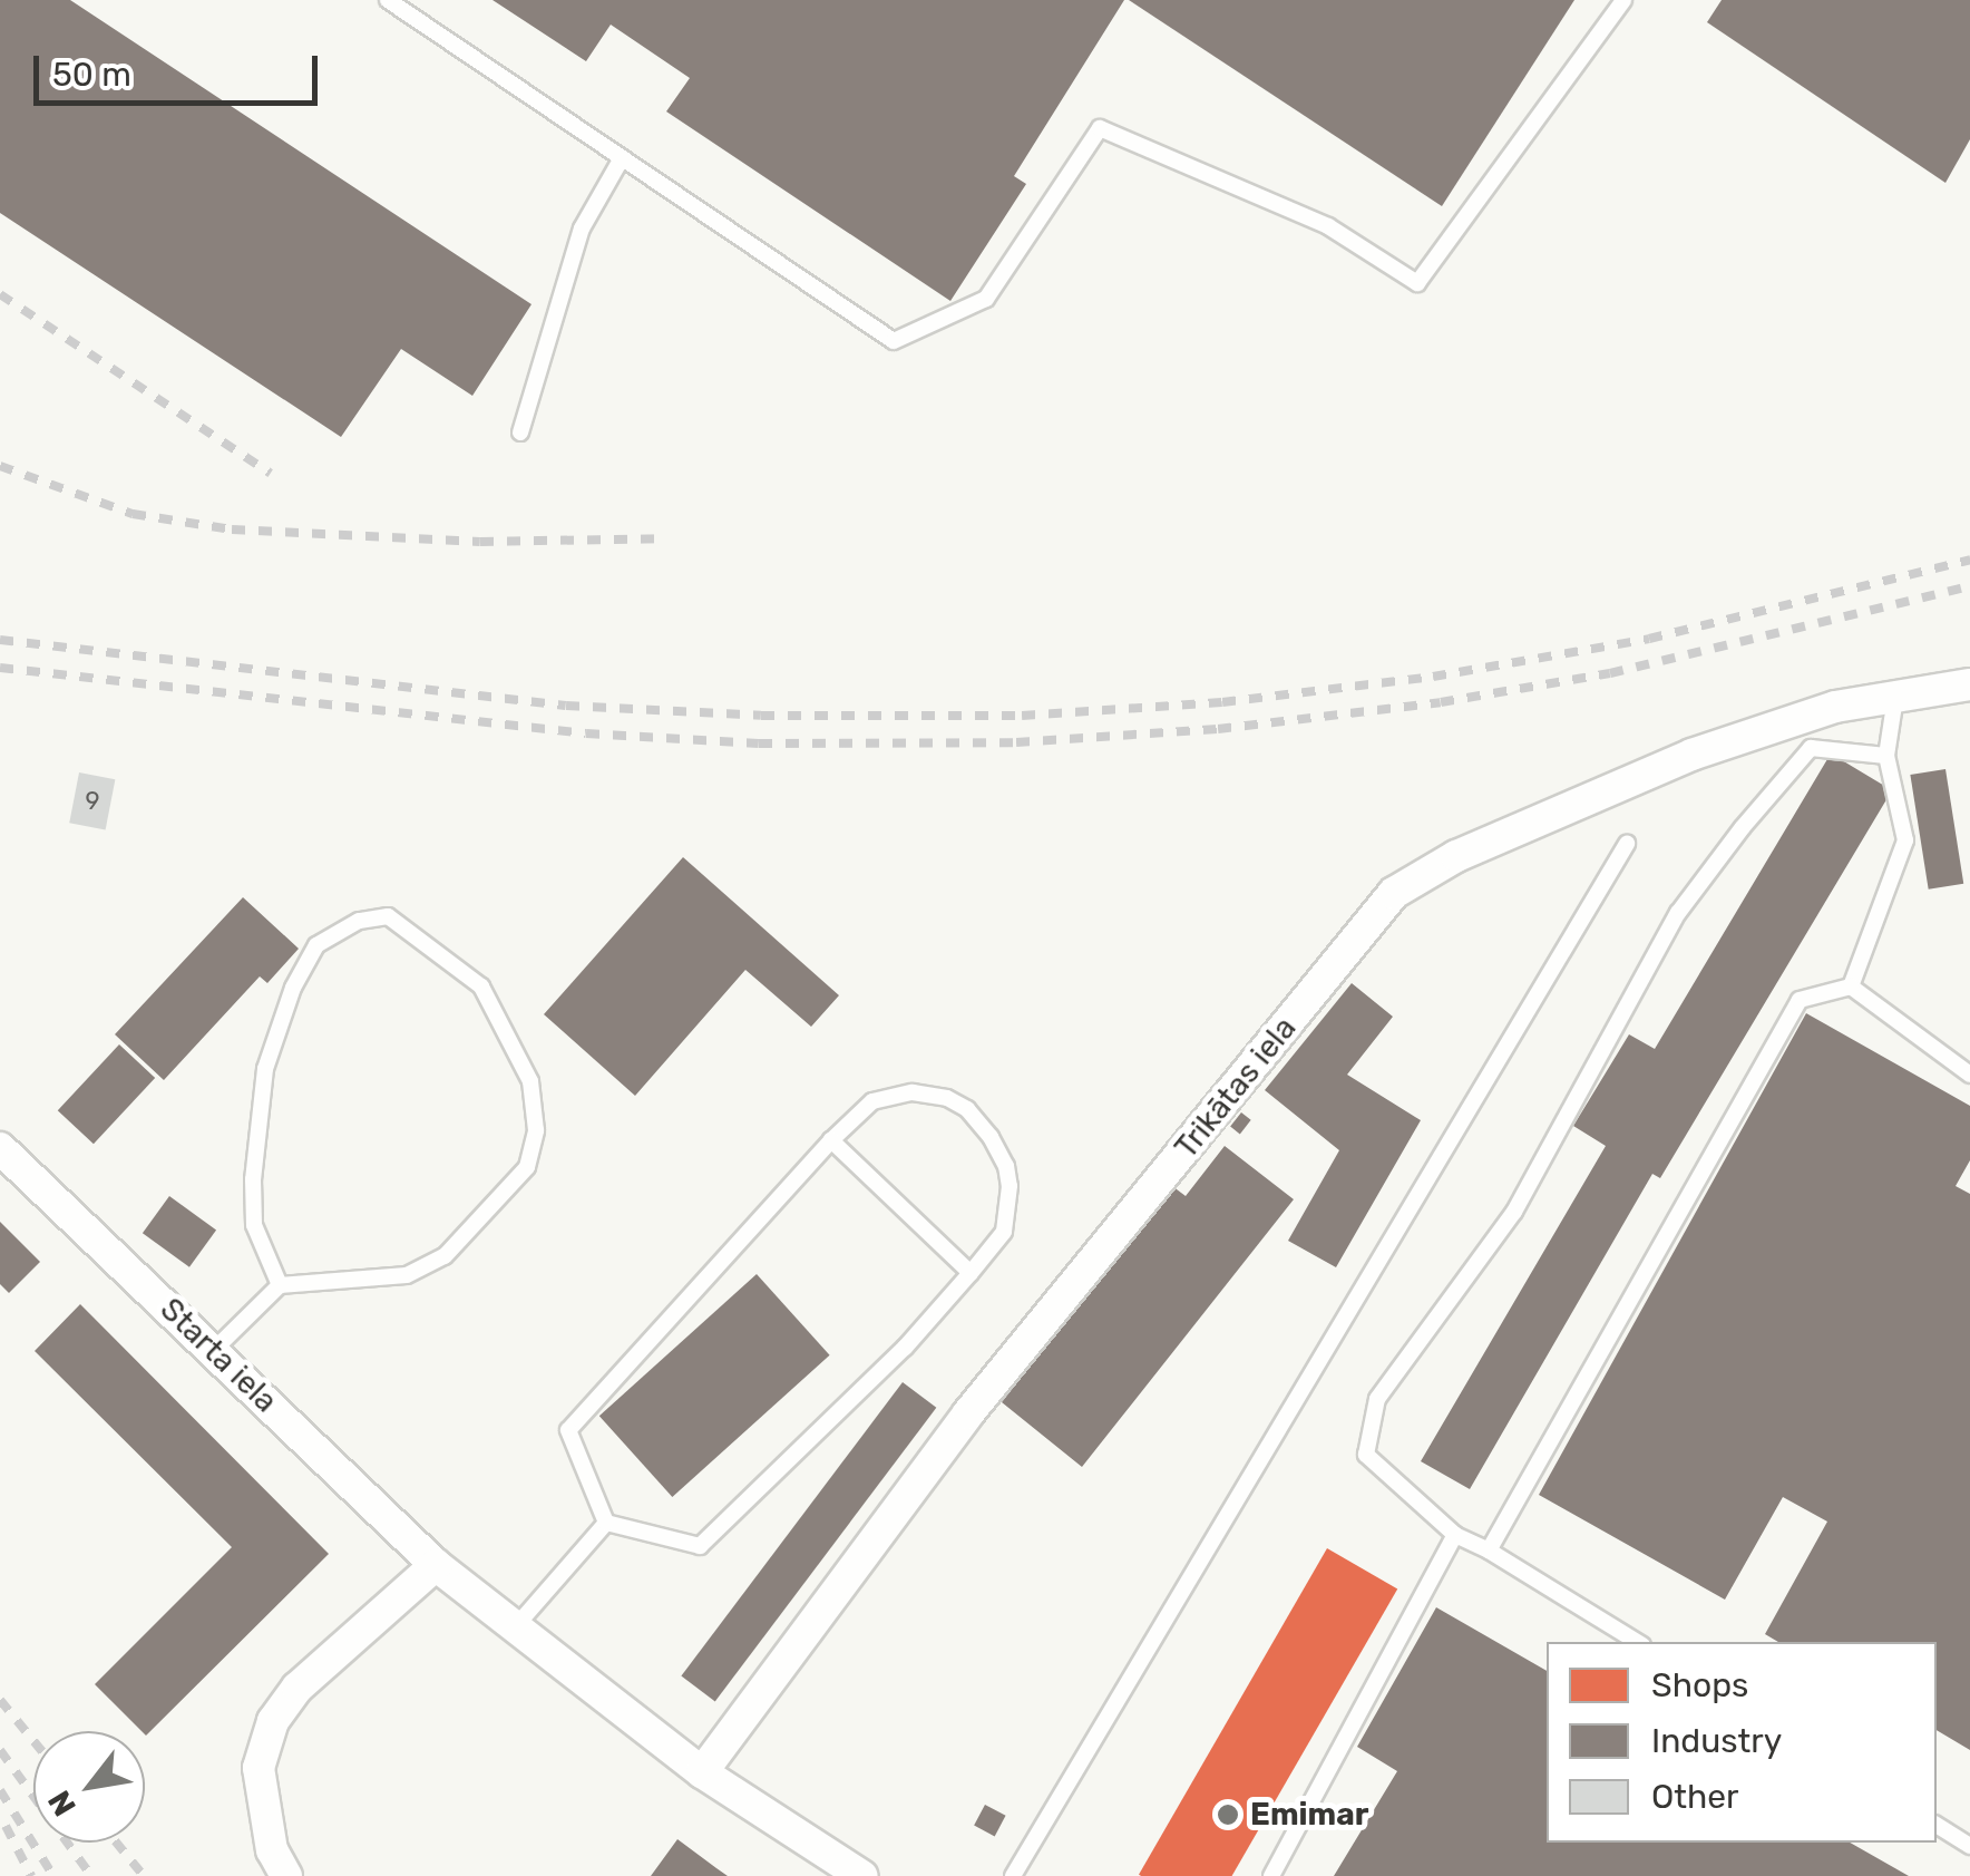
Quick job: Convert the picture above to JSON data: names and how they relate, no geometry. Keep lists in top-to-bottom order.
{
  "streets": {
    "street": ["Trikātas iela", "Starta iela"]
  },
  "crossings": [
    ["Trikātas iela", "Starta iela"]
  ],
  "places": ["Emimar"],
  "house_numbers": ["9"],
  "legend": ["Shops", "Industry", "Other"],
  "scale_bar": "50 m",
  "north": "bottom left"
}
